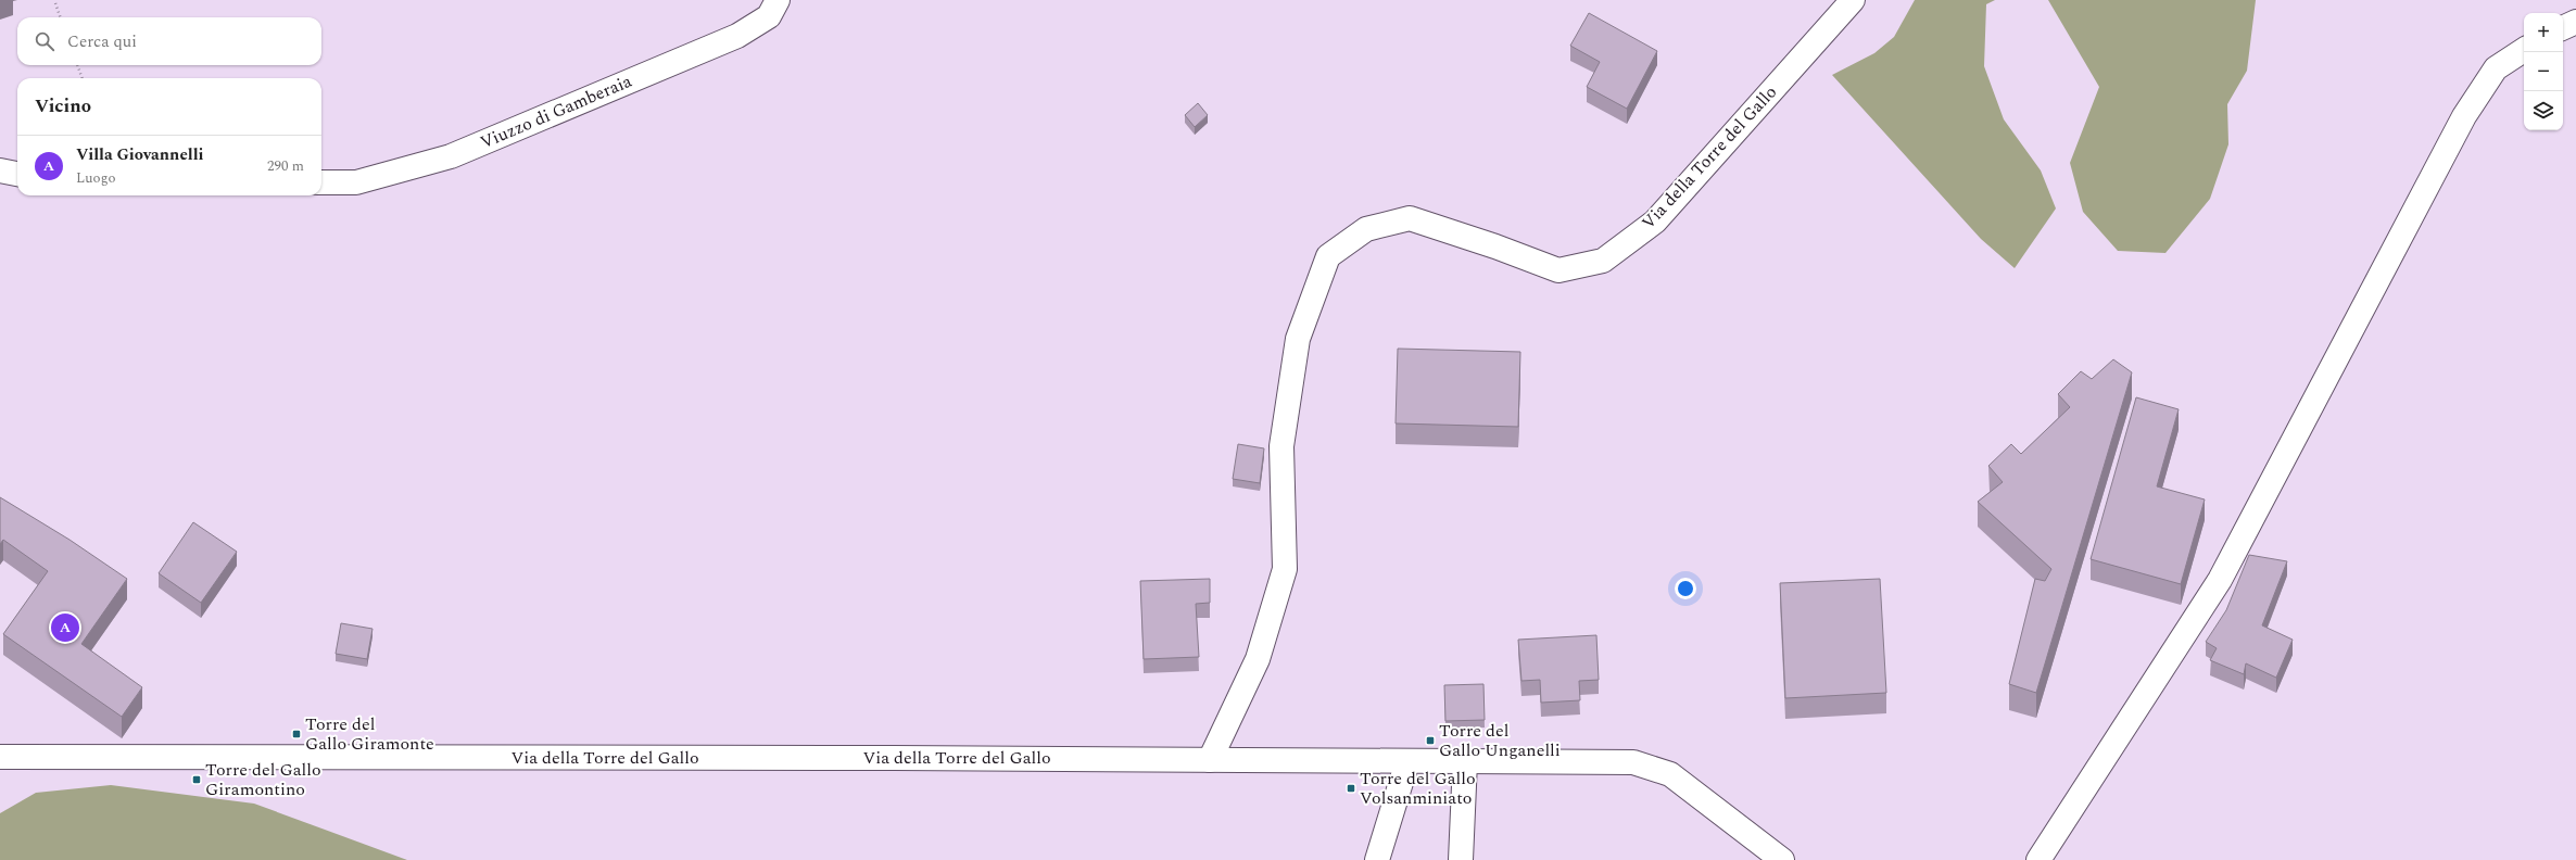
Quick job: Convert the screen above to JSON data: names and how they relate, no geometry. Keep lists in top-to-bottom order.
{
  "streets": {
    "street": ["Viuzzo di Gamberaia", "Via della Torre del Gallo"]
  },
  "places": {
    "transit": [
      "Torre del Gallo Giramonte",
      "Torre del Gallo Unganelli",
      "Torre del Gallo Giramontino",
      "Torre del Gallo Volsanminiato"
    ]
  },
  "page": {
    "map_buttons": ["+", "−"],
    "search": "Cerca qui",
    "heading": "Vicino",
    "list": [
      {
        "mark": "A",
        "name": "Villa Giovannelli",
        "note": "Luogo",
        "value": "290 m"
      }
    ],
    "pins": "A"
  }
}
